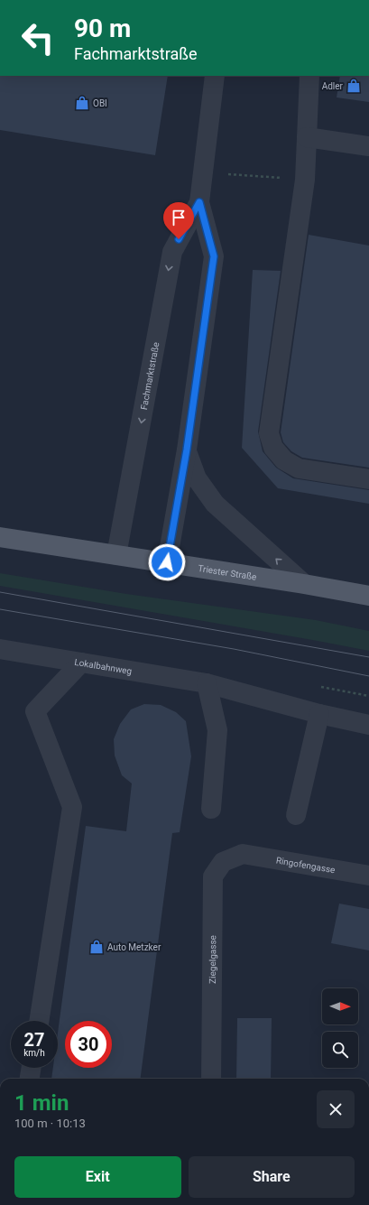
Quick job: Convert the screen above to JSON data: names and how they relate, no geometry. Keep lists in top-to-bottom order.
{
  "streets": {
    "main road": ["Triester Straße"],
    "street": [
      "Fachmarktstraße",
      "Lokalbahnweg",
      "Ringofengasse",
      "Ziegelgasse"
    ]
  },
  "crossings": [
    ["Fachmarktstraße", "Triester Straße"],
    ["Ringofengasse", "Ziegelgasse"]
  ],
  "places": {
    "shop": ["Adler", "OBI", "Auto Metzker"]
  },
  "north": "right",
  "page": {
    "turn": ["90 m", "Fachmarktstraße"],
    "speed": "27 km/h",
    "limit": "30",
    "heading": ["1 min", "100 m · 10:13"],
    "buttons": ["Exit", "Share"]
  }
}
